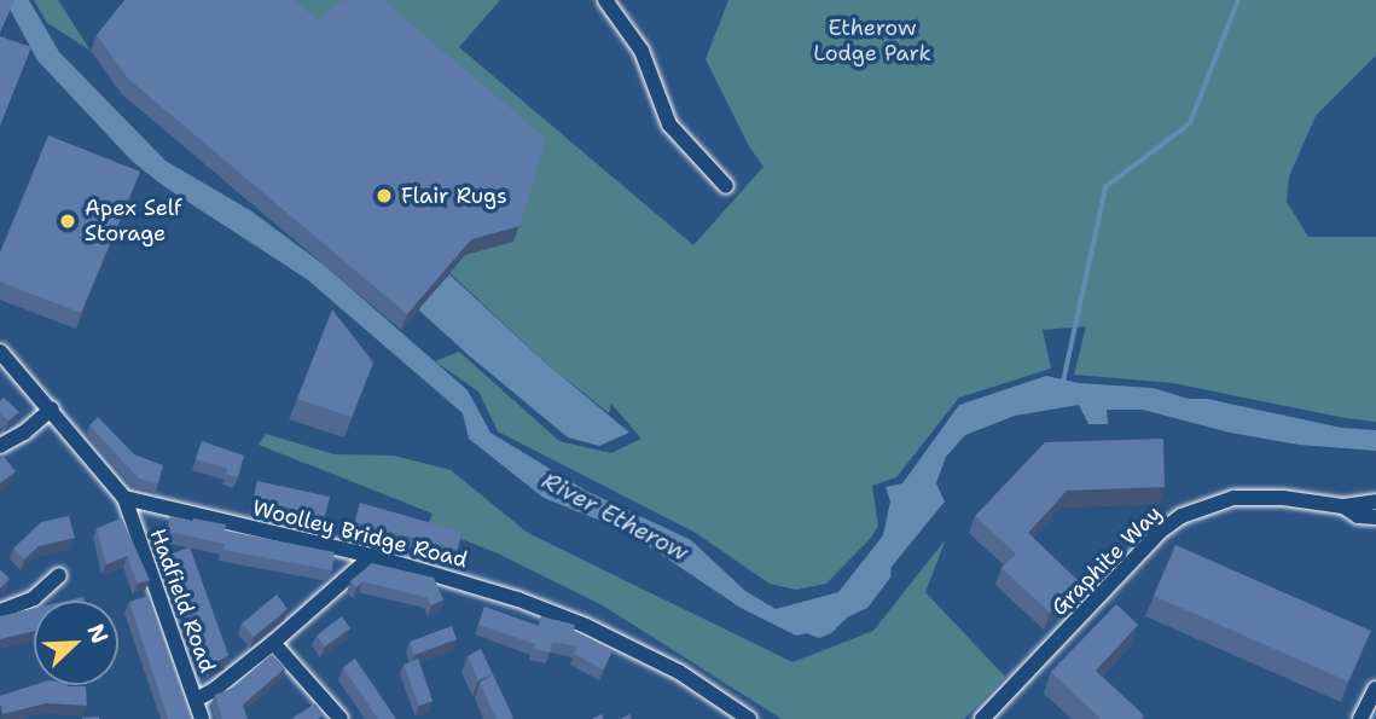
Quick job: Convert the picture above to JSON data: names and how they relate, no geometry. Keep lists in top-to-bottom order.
{
  "streets": {
    "street": ["Woolley Bridge Road", "Graphite Way", "Hadfield Road"]
  },
  "crossings": [
    ["Woolley Bridge Road", "Hadfield Road"]
  ],
  "water": ["River Etherow"],
  "parks": ["Etherow Lodge Park"],
  "places": ["Flair Rugs", "Apex Self Storage"],
  "north": "top right"
}
